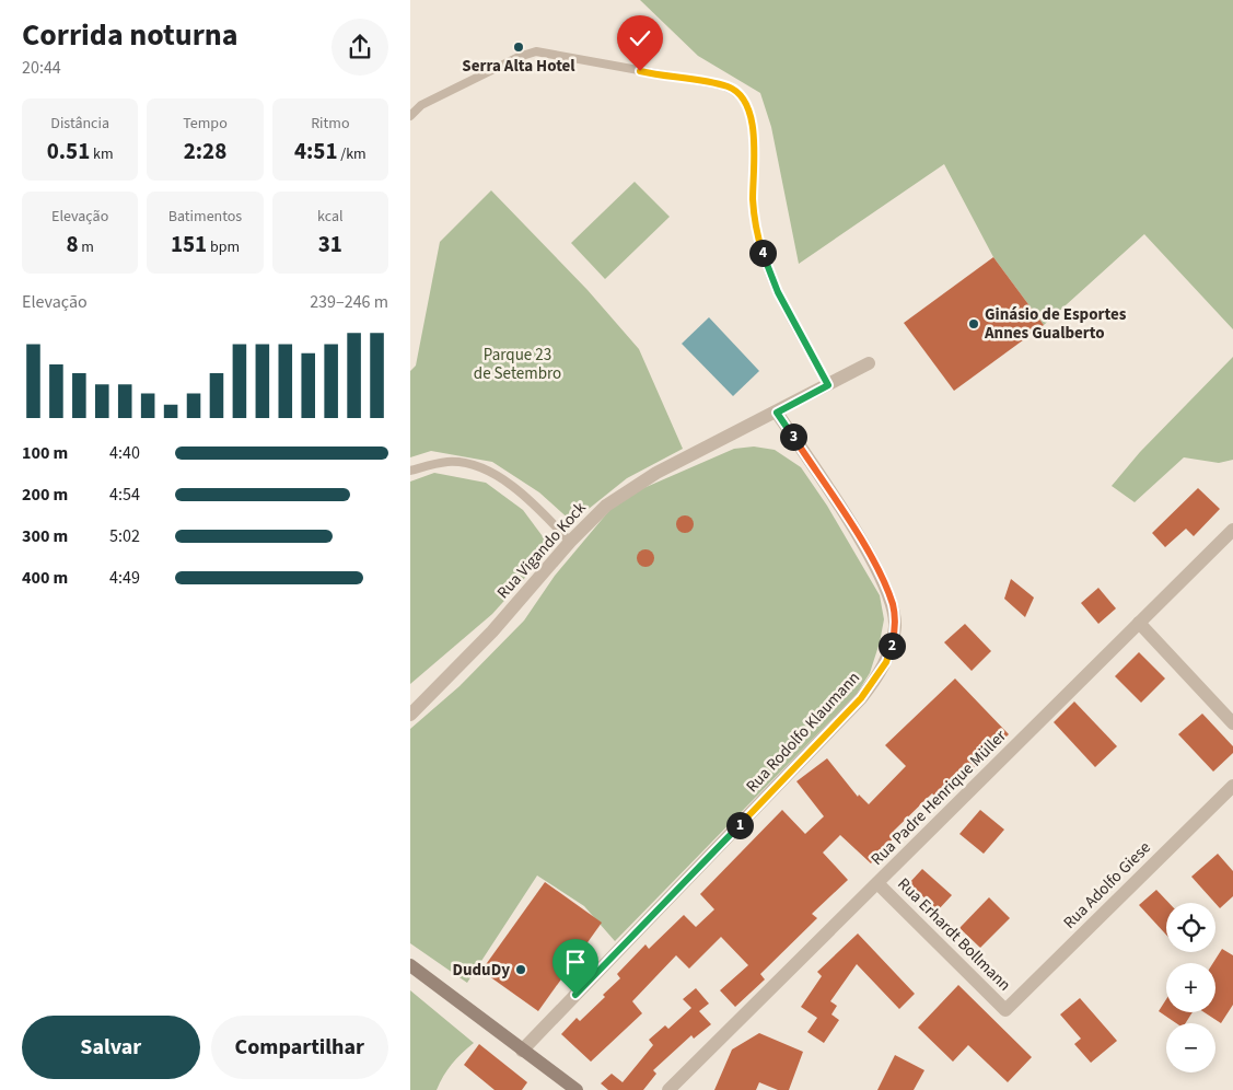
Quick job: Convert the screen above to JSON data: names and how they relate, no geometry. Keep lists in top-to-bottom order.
{
  "streets": {
    "street": [
      "Rua Vigando Kock",
      "Rua Rodolfo Klaumann",
      "Rua Padre Henrique Müller",
      "Rua Adolfo Giese",
      "Rua Erhardt Bollmann"
    ]
  },
  "crossings": [
    ["Rua Vigando Kock", "Rua Rodolfo Klaumann"],
    ["Rua Padre Henrique Müller", "Rua Erhardt Bollmann"],
    ["Rua Adolfo Giese", "Rua Erhardt Bollmann"]
  ],
  "parks": ["Parque 23 de Setembro"],
  "places": ["Serra Alta Hotel", "Ginásio de Esportes Annes Gualberto", "DuduDy"],
  "page": {
    "heading": ["Corrida noturna", "20:44"],
    "stats": [
      ["Distância", "0.51 km"],
      ["Tempo", "2:28"],
      ["Ritmo", "4:51 /km"],
      ["Elevação", "8 m"],
      ["Batimentos", "151 bpm"],
      ["kcal", "31"]
    ],
    "pins": [
      "4",
      "3",
      "2",
      "1"
    ],
    "chart": ["Elevação", "239–246 m"],
    "list": [
      {
        "name": "100 m",
        "note": "4:40"
      },
      {
        "name": "200 m",
        "note": "4:54"
      },
      {
        "name": "300 m",
        "note": "5:02"
      },
      {
        "name": "400 m",
        "note": "4:49"
      }
    ],
    "map_buttons": ["+", "−"],
    "buttons": ["Salvar", "Compartilhar"]
  }
}
